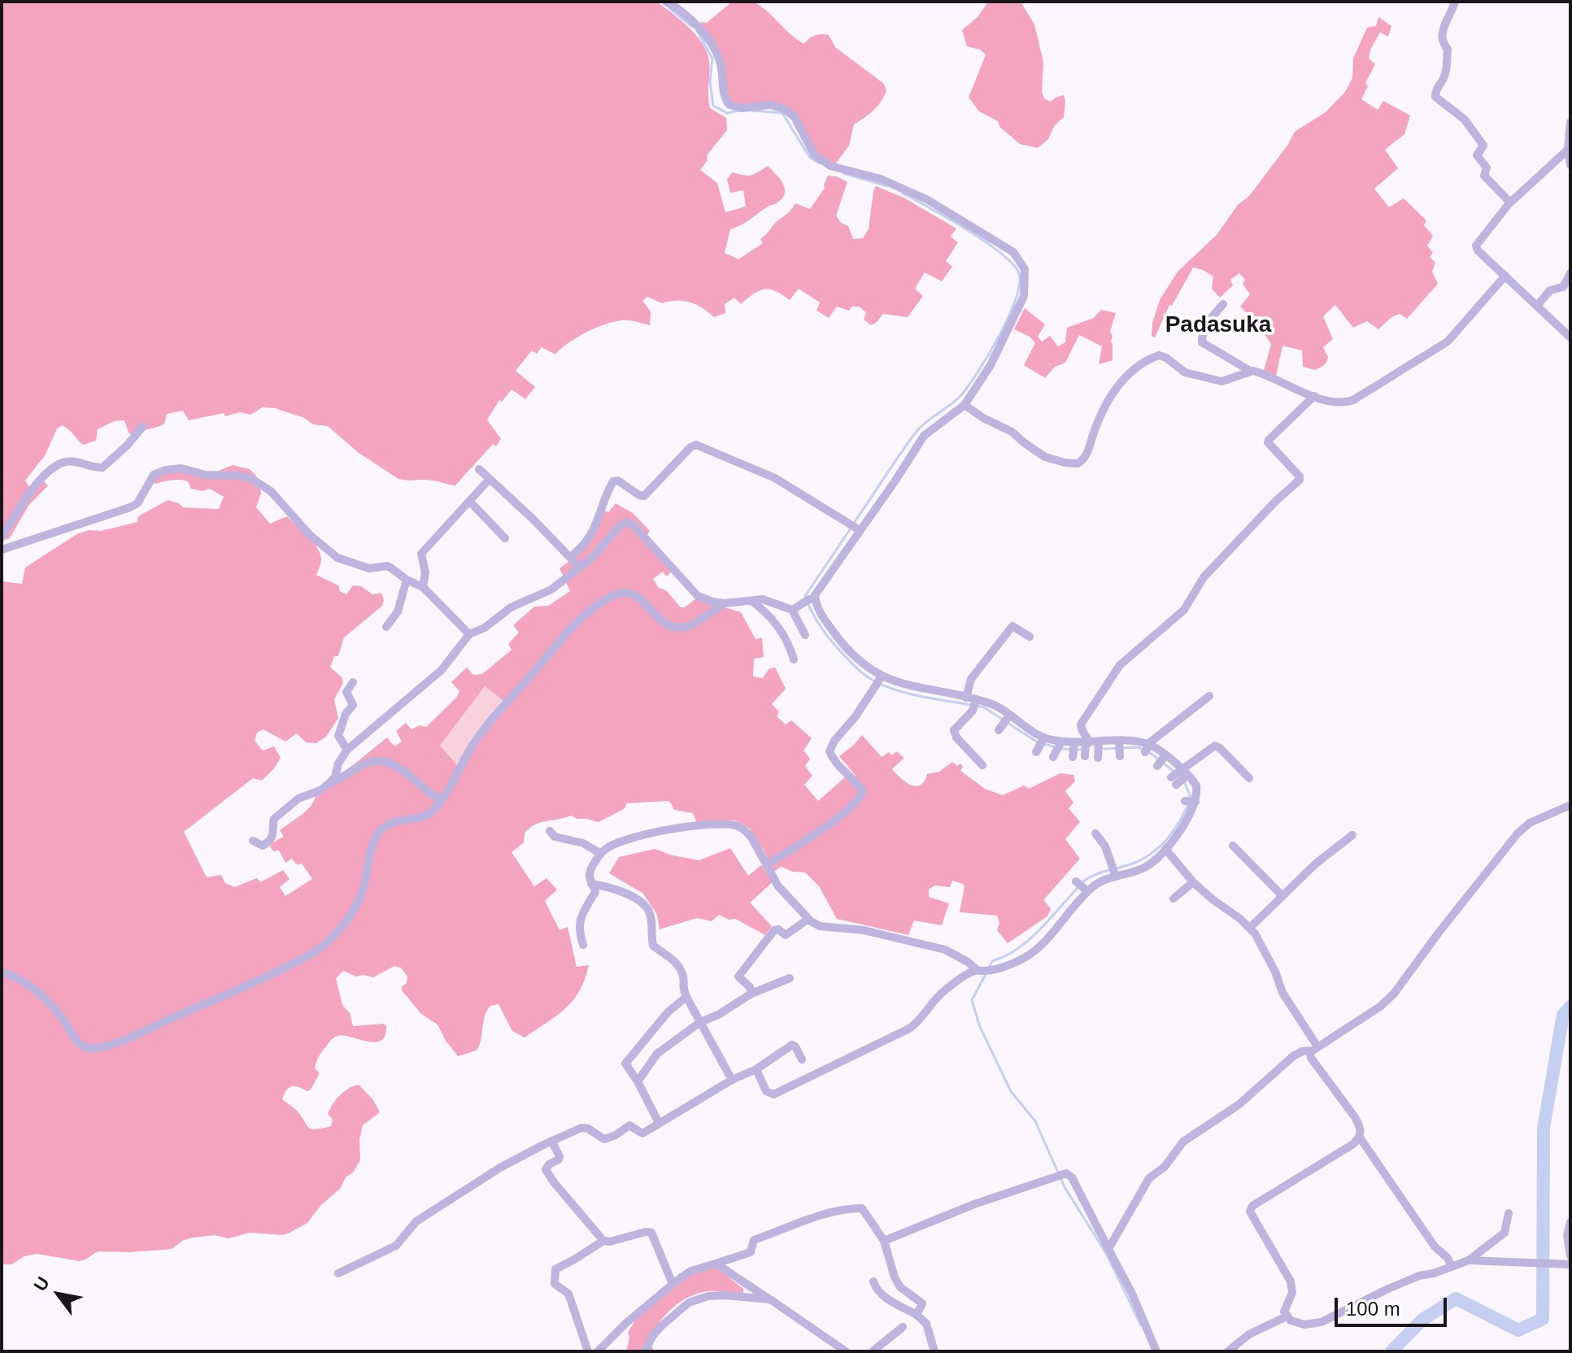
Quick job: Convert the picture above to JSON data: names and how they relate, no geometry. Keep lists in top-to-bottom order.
{
  "districts": ["Padasuka"],
  "scale_bar": "100 m",
  "north": "top left"
}
